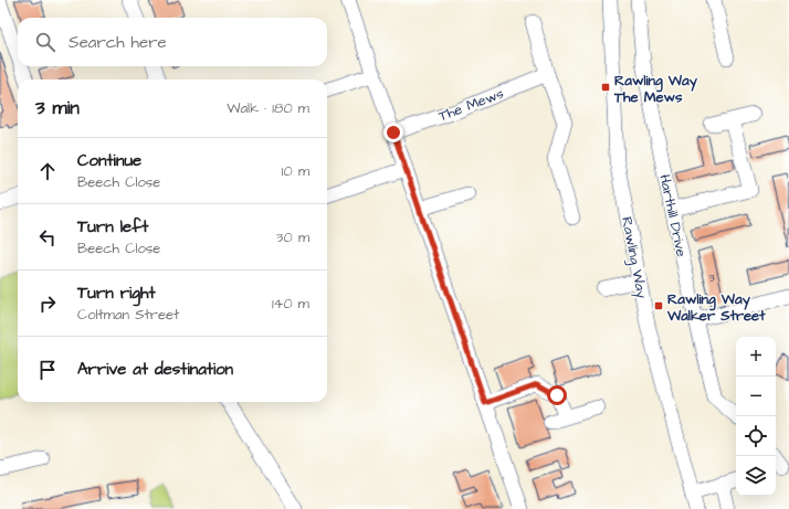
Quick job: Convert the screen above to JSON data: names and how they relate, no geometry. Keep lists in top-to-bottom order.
{
  "streets": {
    "street": ["The Mews", "Harthill Drive", "Rawling Way"]
  },
  "places": {
    "transit": ["Rawling Way The Mews", "Rawling Way Walker Street"]
  },
  "house_numbers": ["3"],
  "page": {
    "search": "Search here",
    "heading": ["3 min", "Walk · 180 m"],
    "list": [
      ["Continue", "Beech Close", "10 m"],
      ["Turn left", "Beech Close", "30 m"],
      ["Turn right", "Coltman Street", "140 m"],
      "Arrive at destination"
    ],
    "map_buttons": ["+", "−"]
  }
}
